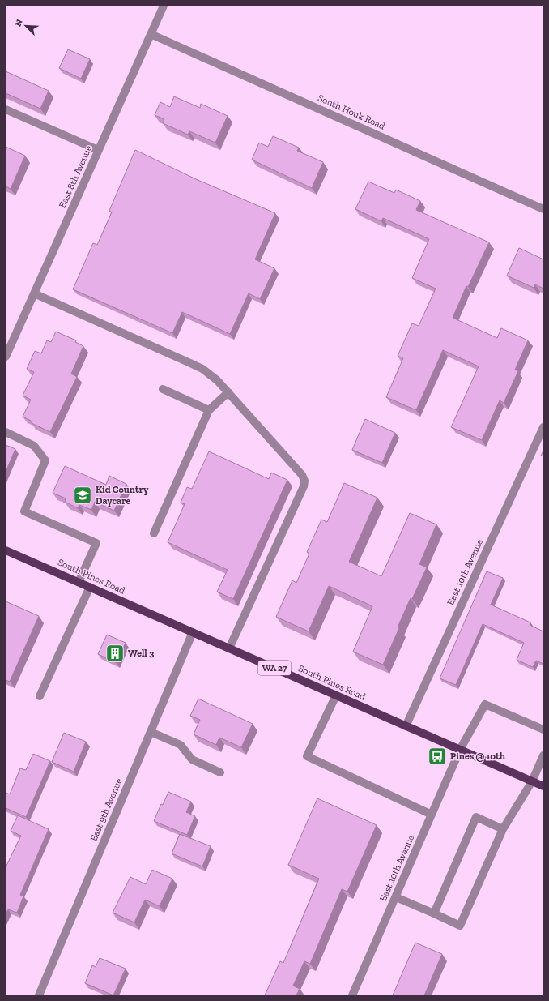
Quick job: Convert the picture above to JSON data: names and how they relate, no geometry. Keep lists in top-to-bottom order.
{
  "streets": {
    "main road": ["South Pines Road", "WA 27"],
    "street": [
      "South Houk Road",
      "East 8th Avenue",
      "East 10th Avenue",
      "East 9th Avenue"
    ]
  },
  "crossings": [
    ["South Houk Road", "East 8th Avenue"],
    ["East 10th Avenue", "South Pines Road"],
    ["South Pines Road", "East 9th Avenue"]
  ],
  "places": {
    "school or university": ["Kid Country Daycare"],
    "building": ["Well 3"],
    "bus stop": ["Pines @ 10th"]
  },
  "north": "top left"
}
